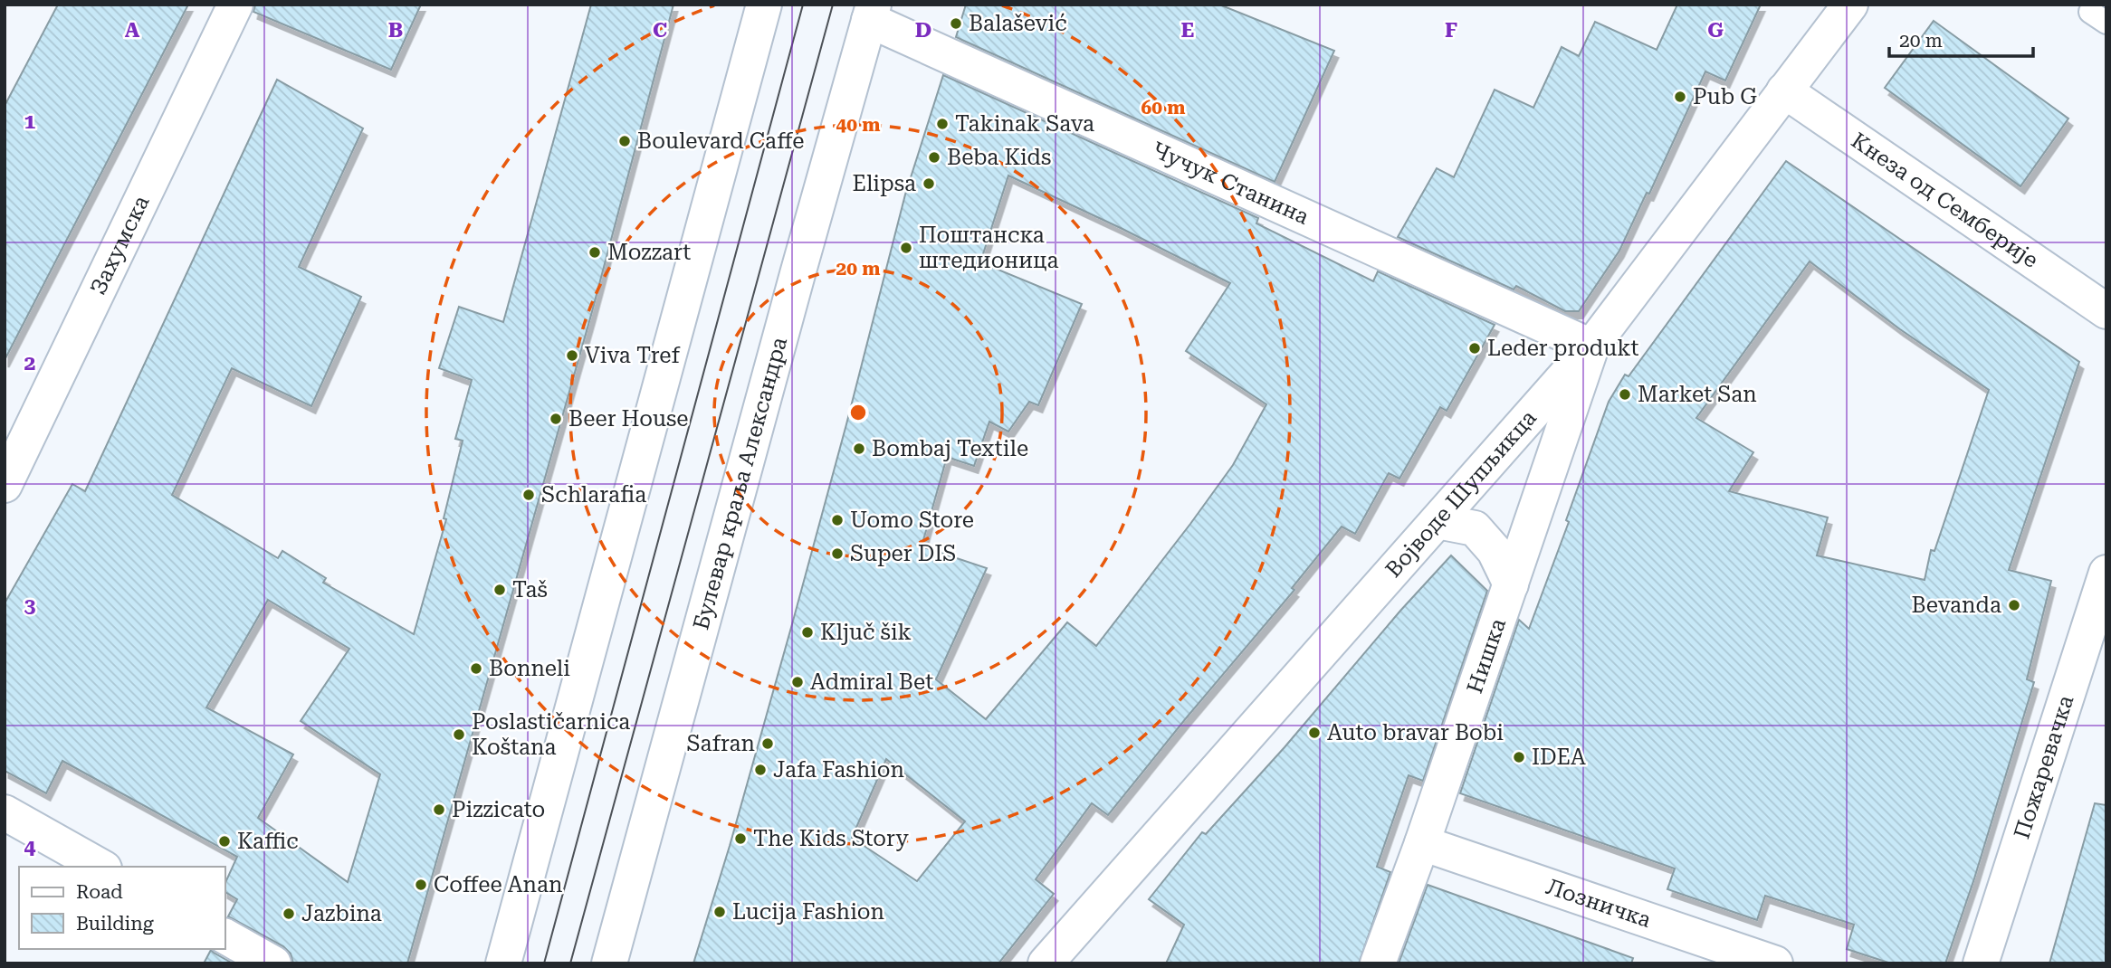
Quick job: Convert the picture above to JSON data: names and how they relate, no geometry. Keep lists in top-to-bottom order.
{
  "streets": {
    "street": [
      "Чучук Станина",
      "Кнеза од Семберије",
      "Захумска",
      "Булевар краља Александра",
      "Војводе Шупљикца",
      "Нишка",
      "Пожаревачка",
      "Лозничка"
    ]
  },
  "crossings": [
    ["Чучук Станина", "Булевар краља Александра"],
    ["Чучук Станина", "Војводе Шупљикца"],
    ["Чучук Станина", "Нишка"],
    ["Кнеза од Семберије", "Војводе Шупљикца"],
    ["Војводе Шупљикца", "Нишка"],
    ["Нишка", "Лозничка"]
  ],
  "places": [
    "Balašević",
    "Pub G",
    "Takinak Sava",
    "Boulevard Caffe",
    "Beba Kids",
    "Elipsa",
    "Поштанска штедионица",
    "Mozzart",
    "Leder produkt",
    "Viva Tref",
    "Market San",
    "Beer House",
    "Bombaj Textile",
    "Schlarafia",
    "Uomo Store",
    "Super DIS",
    "Taš",
    "Bevanda",
    "Ključ šik",
    "Bonneli",
    "Admiral Bet",
    "Auto bravar Bobi",
    "Poslastičarnica Koštana",
    "Safran",
    "IDEA",
    "Jafa Fashion",
    "Pizzicato",
    "The Kids Story",
    "Kaffic",
    "Coffee Anan",
    "Lucija Fashion",
    "Jazbina"
  ],
  "legend": ["Road", "Building"],
  "scale_bar": "20 m",
  "grid": {
    "columns": [
      "A",
      "B",
      "C",
      "D",
      "E",
      "F",
      "G"
    ],
    "rows": [
      "1",
      "2",
      "3",
      "4"
    ]
  },
  "rings": ["60 m", "40 m", "20 m"]
}
